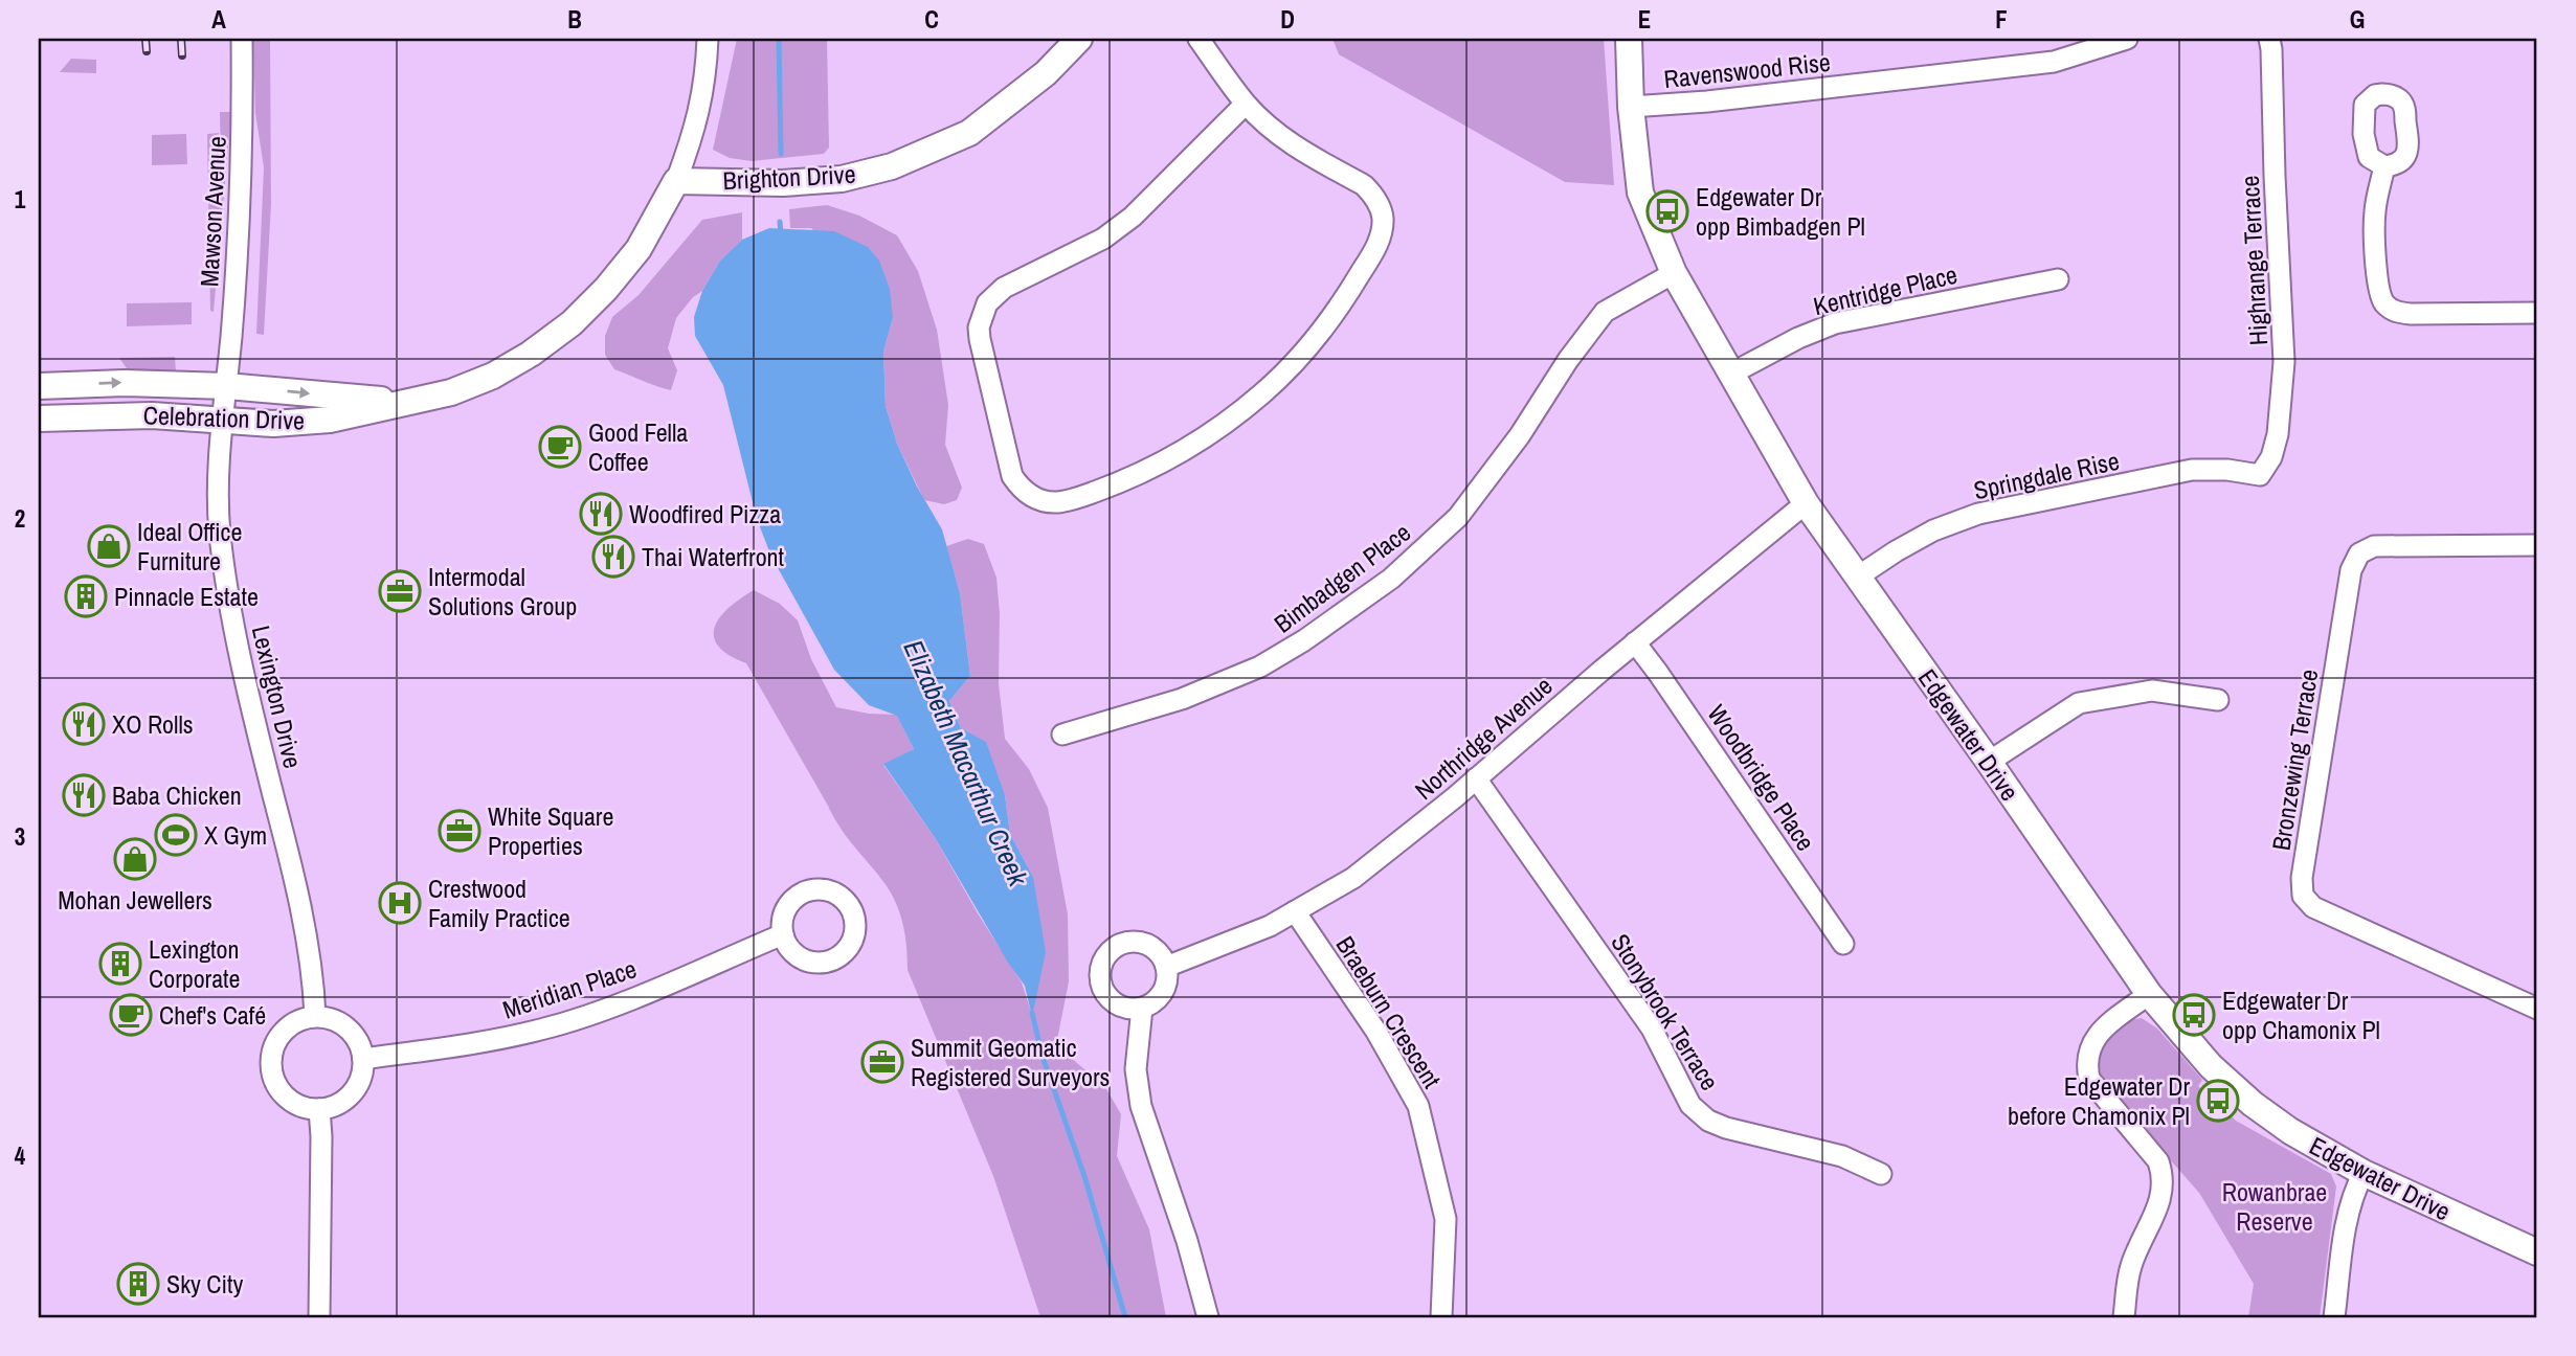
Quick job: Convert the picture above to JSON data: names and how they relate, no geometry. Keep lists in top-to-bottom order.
{
  "streets": {
    "street": [
      "Ravenswood Rise",
      "Brighton Drive",
      "Mawson Avenue",
      "Highrange Terrace",
      "Kentridge Place",
      "Celebration Drive",
      "Springdale Rise",
      "Bimbadgen Place",
      "Lexington Drive",
      "Edgewater Drive",
      "Northridge Avenue",
      "Bronzewing Terrace",
      "Woodbridge Place",
      "Meridian Place",
      "Braeburn Crescent",
      "Stonybrook Terrace"
    ]
  },
  "crossings": [
    ["Ravenswood Rise", "Edgewater Drive"],
    ["Brighton Drive", "Celebration Drive"],
    ["Mawson Avenue", "Celebration Drive"],
    ["Mawson Avenue", "Lexington Drive"],
    ["Highrange Terrace", "Springdale Rise"],
    ["Kentridge Place", "Edgewater Drive"],
    ["Celebration Drive", "Lexington Drive"],
    ["Springdale Rise", "Edgewater Drive"],
    ["Bimbadgen Place", "Edgewater Drive"],
    ["Lexington Drive", "Meridian Place"],
    ["Edgewater Drive", "Northridge Avenue"],
    ["Northridge Avenue", "Woodbridge Place"],
    ["Northridge Avenue", "Braeburn Crescent"],
    ["Northridge Avenue", "Stonybrook Terrace"]
  ],
  "water": ["Elizabeth Macarthur Creek"],
  "parks": ["Rowanbrae Reserve"],
  "places": {
    "bus stop": ["Edgewater Dr opp Bimbadgen Pl", "Edgewater Dr opp Chamonix Pl", "Edgewater Dr before Chamonix Pl"],
    "cafe": ["Good Fella Coffee", "Chef's Café"],
    "restaurant": [
      "Woodfired Pizza",
      "Thai Waterfront",
      "XO Rolls",
      "Baba Chicken"
    ],
    "shop": ["Ideal Office Furniture", "Mohan Jewellers"],
    "office": ["Intermodal Solutions Group", "White Square Properties", "Summit Geomatic Registered Surveyors"],
    "building": ["Pinnacle Estate", "Lexington Corporate", "Sky City"],
    "sports": ["X Gym"],
    "hospital": ["Crestwood Family Practice"]
  },
  "grid": {
    "columns": [
      "A",
      "B",
      "C",
      "D",
      "E",
      "F",
      "G"
    ],
    "rows": [
      "1",
      "2",
      "3",
      "4"
    ]
  }
}
